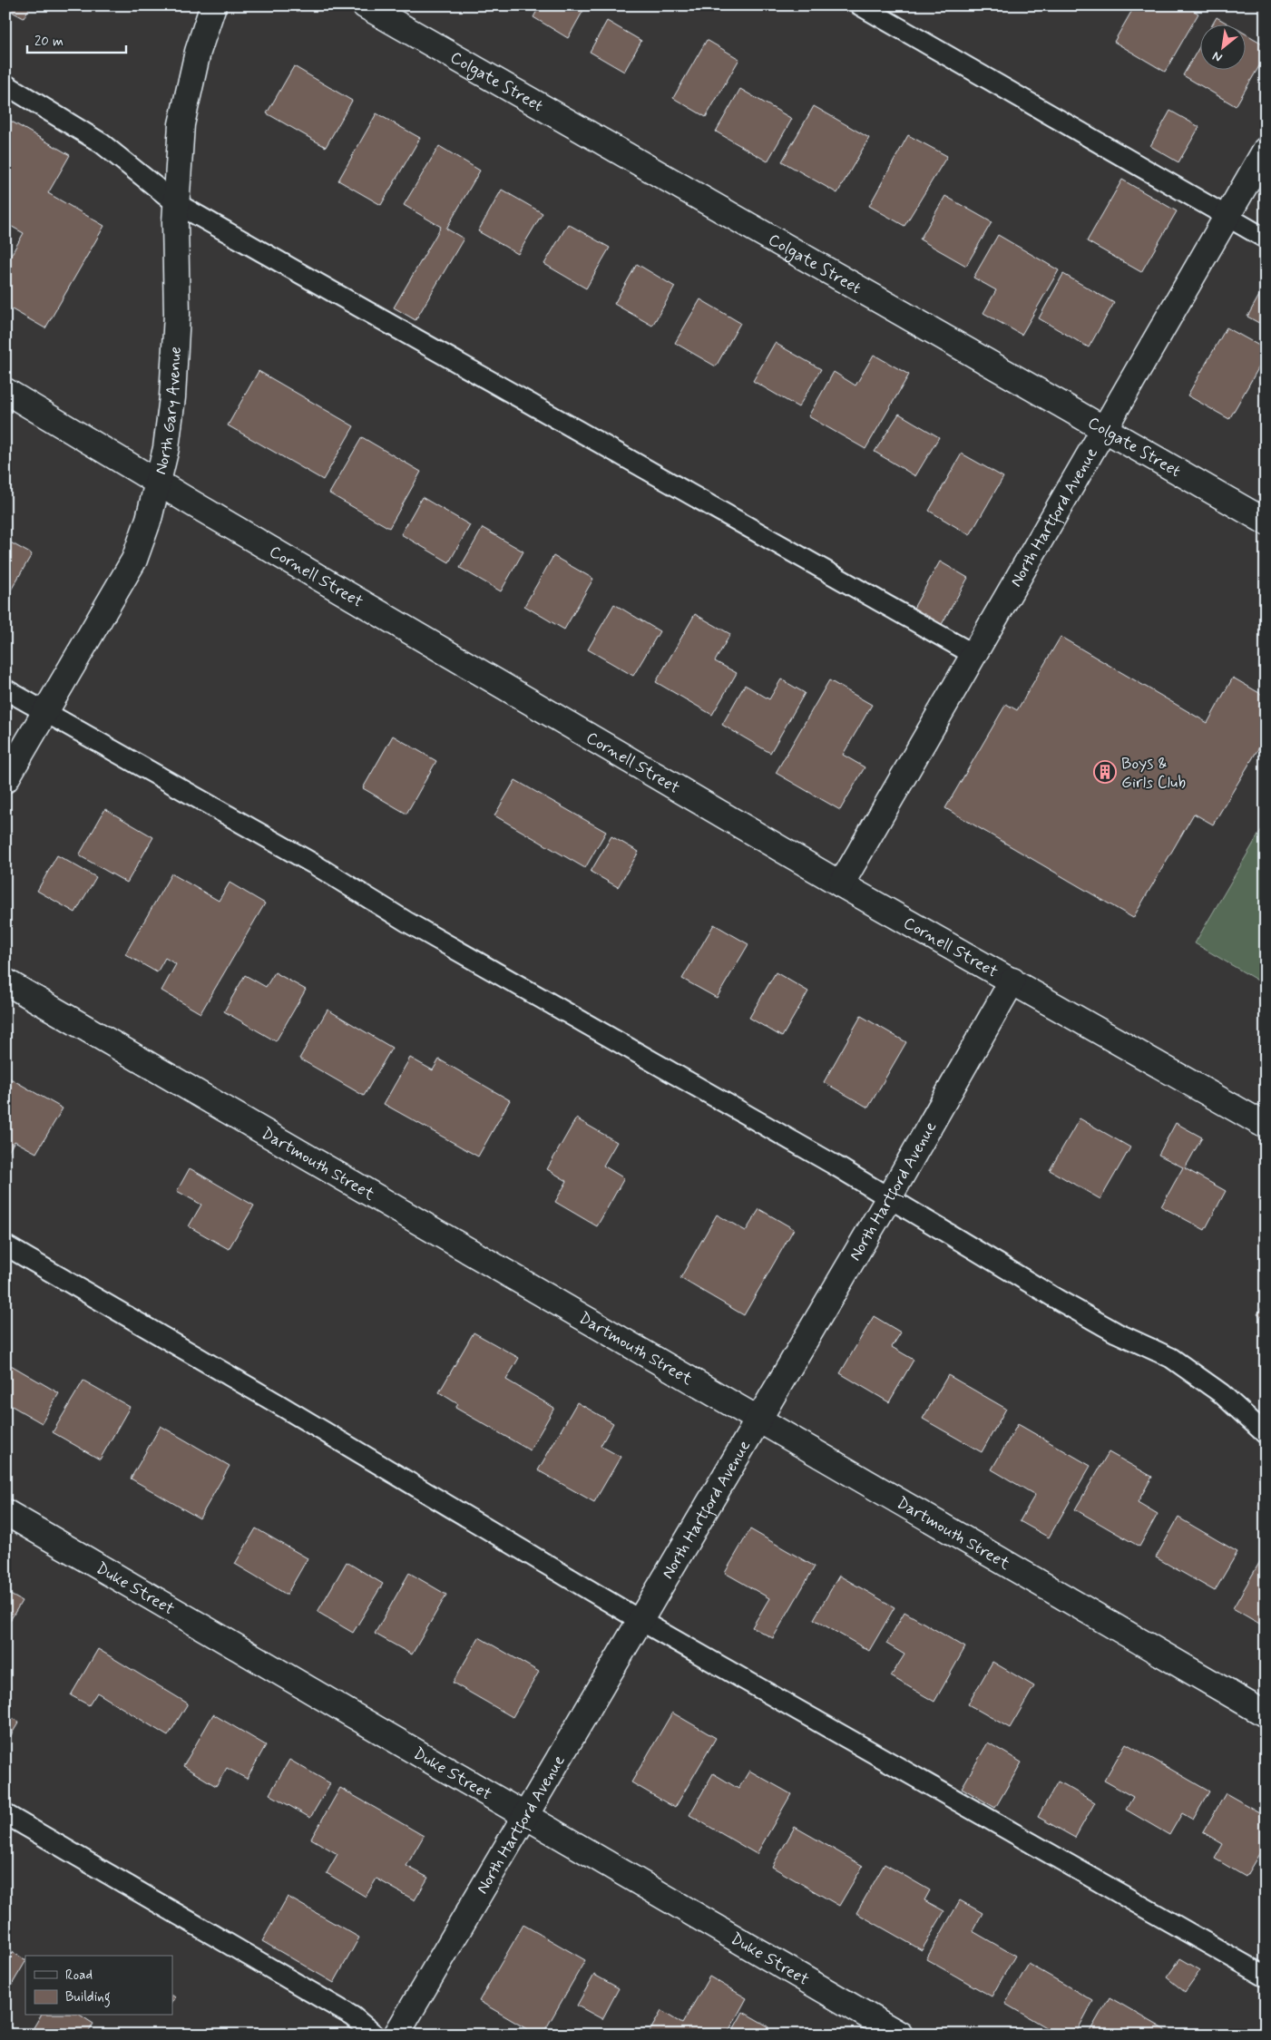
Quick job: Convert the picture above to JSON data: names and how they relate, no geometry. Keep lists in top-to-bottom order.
{
  "streets": {
    "street": [
      "Colgate Street",
      "North Gary Avenue",
      "North Hartford Avenue",
      "Cornell Street",
      "Dartmouth Street",
      "Duke Street"
    ]
  },
  "crossings": [
    ["Colgate Street", "North Hartford Avenue"],
    ["North Gary Avenue", "Cornell Street"],
    ["North Hartford Avenue", "Cornell Street"],
    ["North Hartford Avenue", "Dartmouth Street"],
    ["North Hartford Avenue", "Duke Street"]
  ],
  "places": {
    "building": ["Boys & Girls Club"]
  },
  "legend": ["Road", "Building"],
  "scale_bar": "20 m",
  "north": "bottom left"
}
